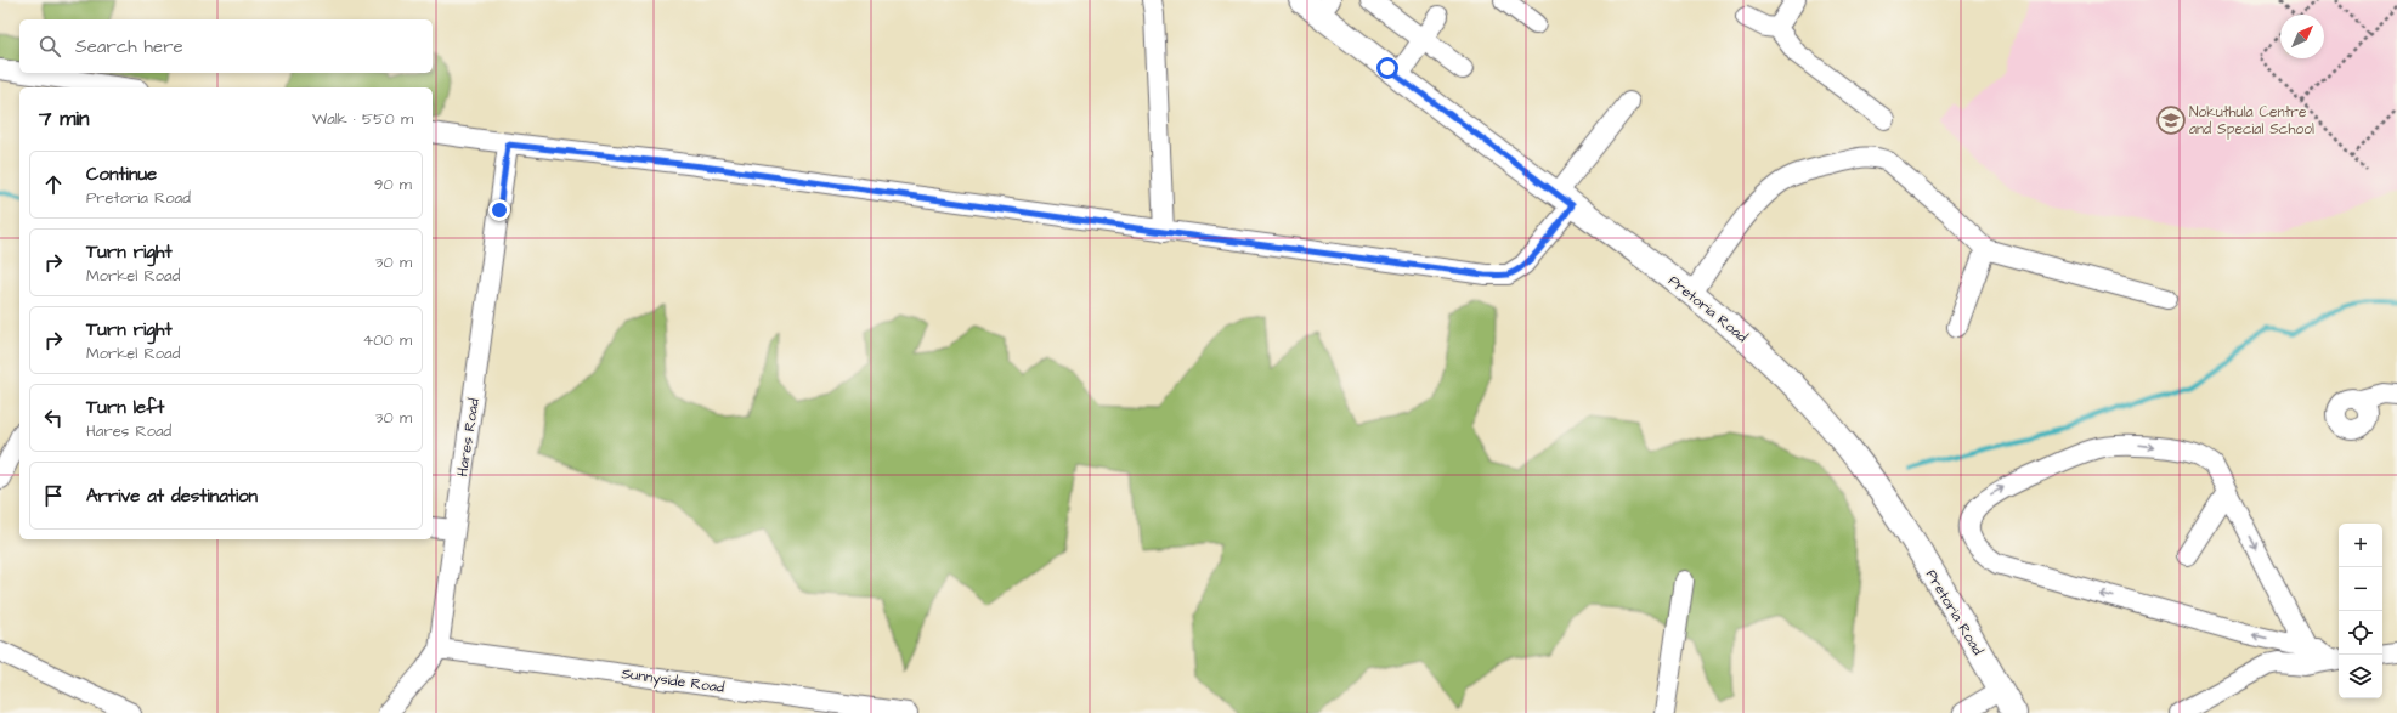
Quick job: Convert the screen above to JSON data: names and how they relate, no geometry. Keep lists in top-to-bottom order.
{
  "streets": {
    "main road": ["Pretoria Road"],
    "street": ["Hares Road", "Sunnyside Road"]
  },
  "crossings": [
    ["Hares Road", "Sunnyside Road"]
  ],
  "places": {
    "school or university": ["Nokuthula Centre and Special School"]
  },
  "north": "top right",
  "page": {
    "search": "Search here",
    "heading": ["7 min", "Walk · 550 m"],
    "list": [
      ["Continue", "Pretoria Road", "90 m"],
      ["Turn right", "Morkel Road", "30 m"],
      ["Turn right", "Morkel Road", "400 m"],
      ["Turn left", "Hares Road", "30 m"],
      "Arrive at destination"
    ],
    "map_buttons": ["+", "−"]
  }
}
